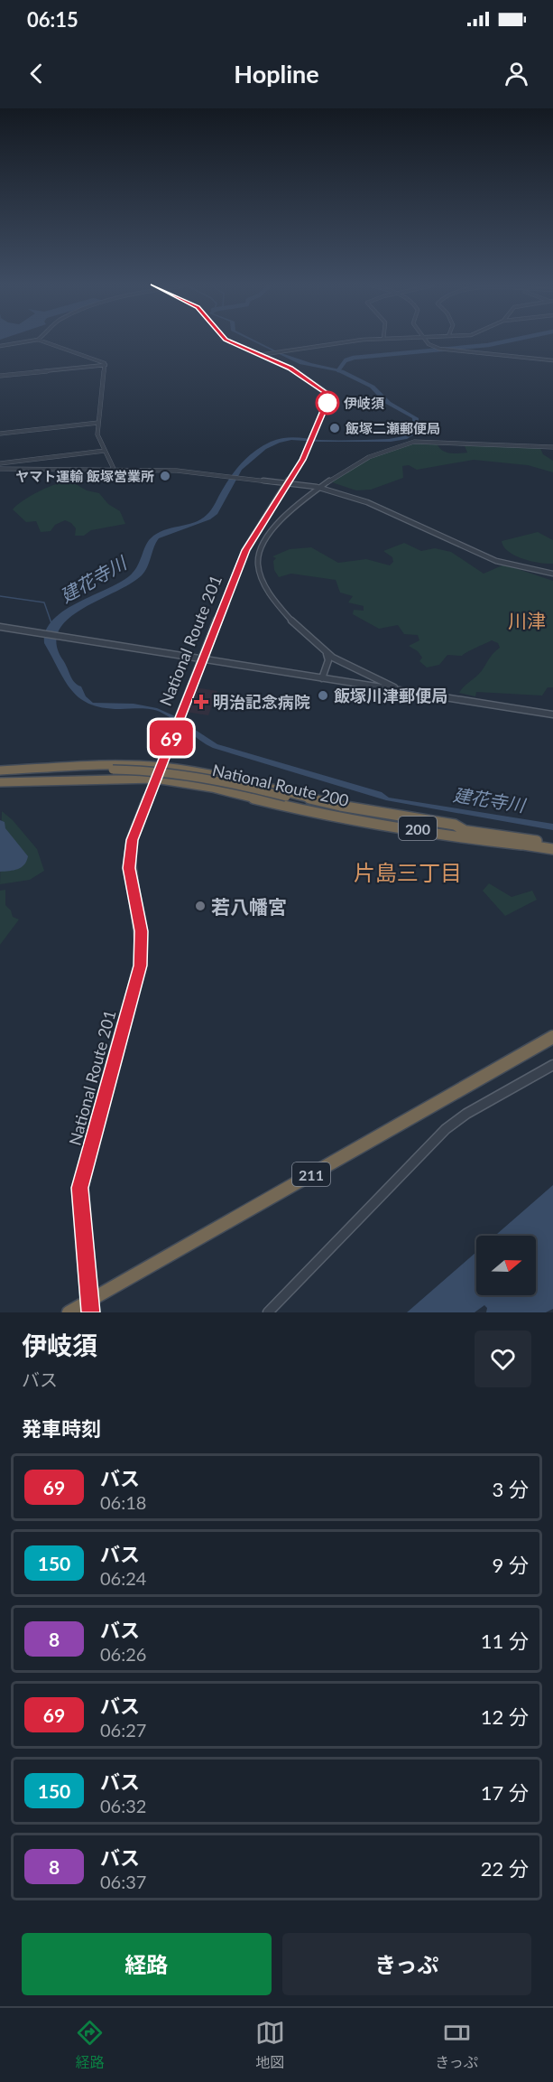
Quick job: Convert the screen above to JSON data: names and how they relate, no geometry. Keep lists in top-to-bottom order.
{
  "streets": {
    "highway": [
      "National Route 201",
      "National Route 200",
      "200",
      "211"
    ]
  },
  "crossings": [
    ["National Route 201", "211"]
  ],
  "districts": ["川津", "片島三丁目"],
  "water": ["建花寺川"],
  "places": {
    "other": [
      "伊岐須",
      "飯塚二瀬郵便局",
      "ヤマト運輸 飯塚営業所",
      "飯塚川津郵便局",
      "若八幡宮"
    ],
    "health": ["明治記念病院"]
  },
  "lines": ["bus line 69"],
  "north": "right",
  "page": {
    "status": "06:15",
    "header": "Hopline",
    "on_map": "69",
    "heading": [
      ["伊岐須", "バス"],
      "発車時刻"
    ],
    "list": [
      {
        "mark": "69",
        "name": "バス",
        "note": "06:18",
        "value": "3 分"
      },
      {
        "mark": "150",
        "name": "バス",
        "note": "06:24",
        "value": "9 分"
      },
      {
        "mark": "8",
        "name": "バス",
        "note": "06:26",
        "value": "11 分"
      },
      {
        "mark": "69",
        "name": "バス",
        "note": "06:27",
        "value": "12 分"
      },
      {
        "mark": "150",
        "name": "バス",
        "note": "06:32",
        "value": "17 分"
      },
      {
        "mark": "8",
        "name": "バス",
        "note": "06:37",
        "value": "22 分"
      }
    ],
    "buttons": ["経路", "きっぷ"],
    "tabs": ["経路", "地図", "きっぷ"]
  }
}
